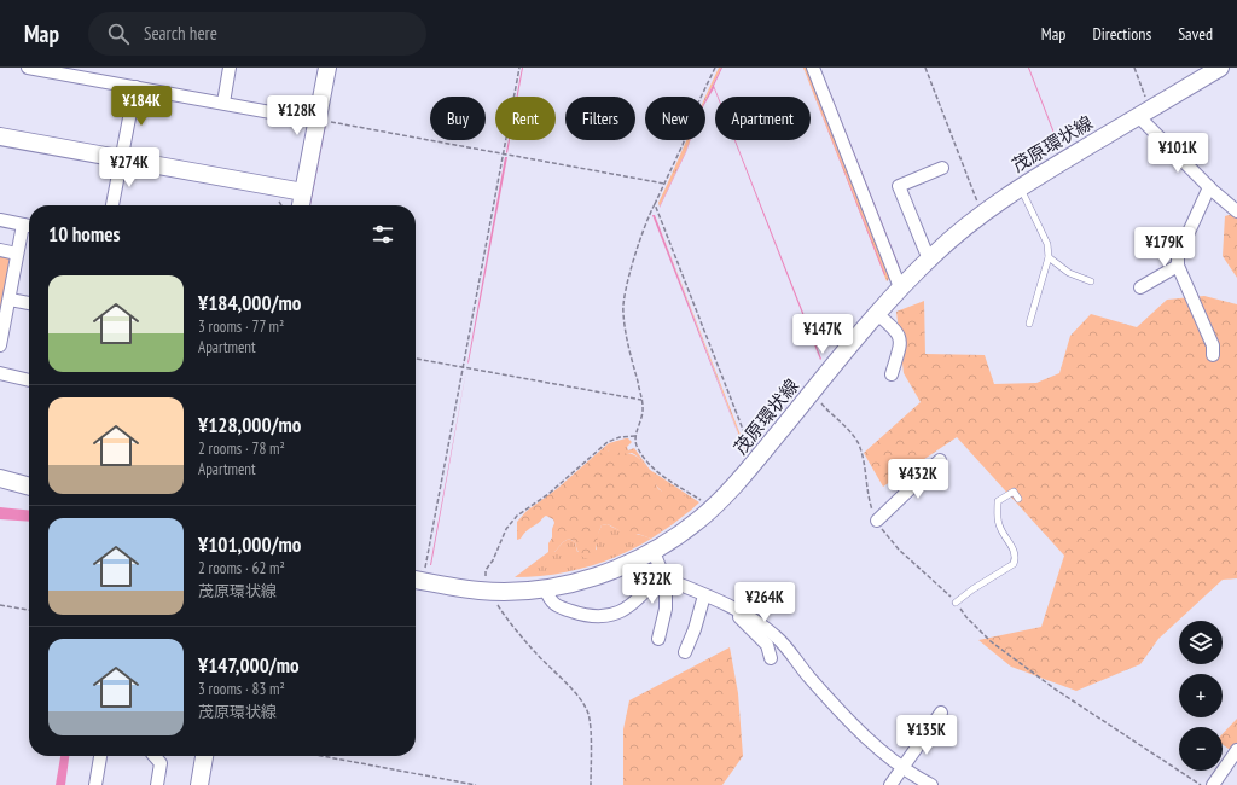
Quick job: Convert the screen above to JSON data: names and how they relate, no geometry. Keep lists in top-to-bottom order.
{
  "streets": {
    "main road": ["茂原環状線"]
  },
  "page": {
    "header": "Map",
    "search": "Search here",
    "nav": ["Map", "Directions", "Saved"],
    "price": [
      "¥184K",
      "¥128K",
      "¥101K",
      "¥274K",
      "¥179K",
      "¥147K",
      "¥432K",
      "¥322K",
      "¥264K",
      "¥135K"
    ],
    "chip": [
      "Buy",
      "Rent",
      "Filters",
      "New",
      "Apartment"
    ],
    "heading": "10 homes",
    "list": [
      {
        "name": "¥184,000/mo",
        "note": "3 rooms · 77 m² · Apartment"
      },
      {
        "name": "¥128,000/mo",
        "note": "2 rooms · 78 m² · Apartment"
      },
      {
        "name": "¥101,000/mo",
        "note": "2 rooms · 62 m² · 茂原環状線"
      },
      {
        "name": "¥147,000/mo",
        "note": "3 rooms · 83 m² · 茂原環状線"
      }
    ],
    "map_buttons": ["+", "−"]
  }
}
